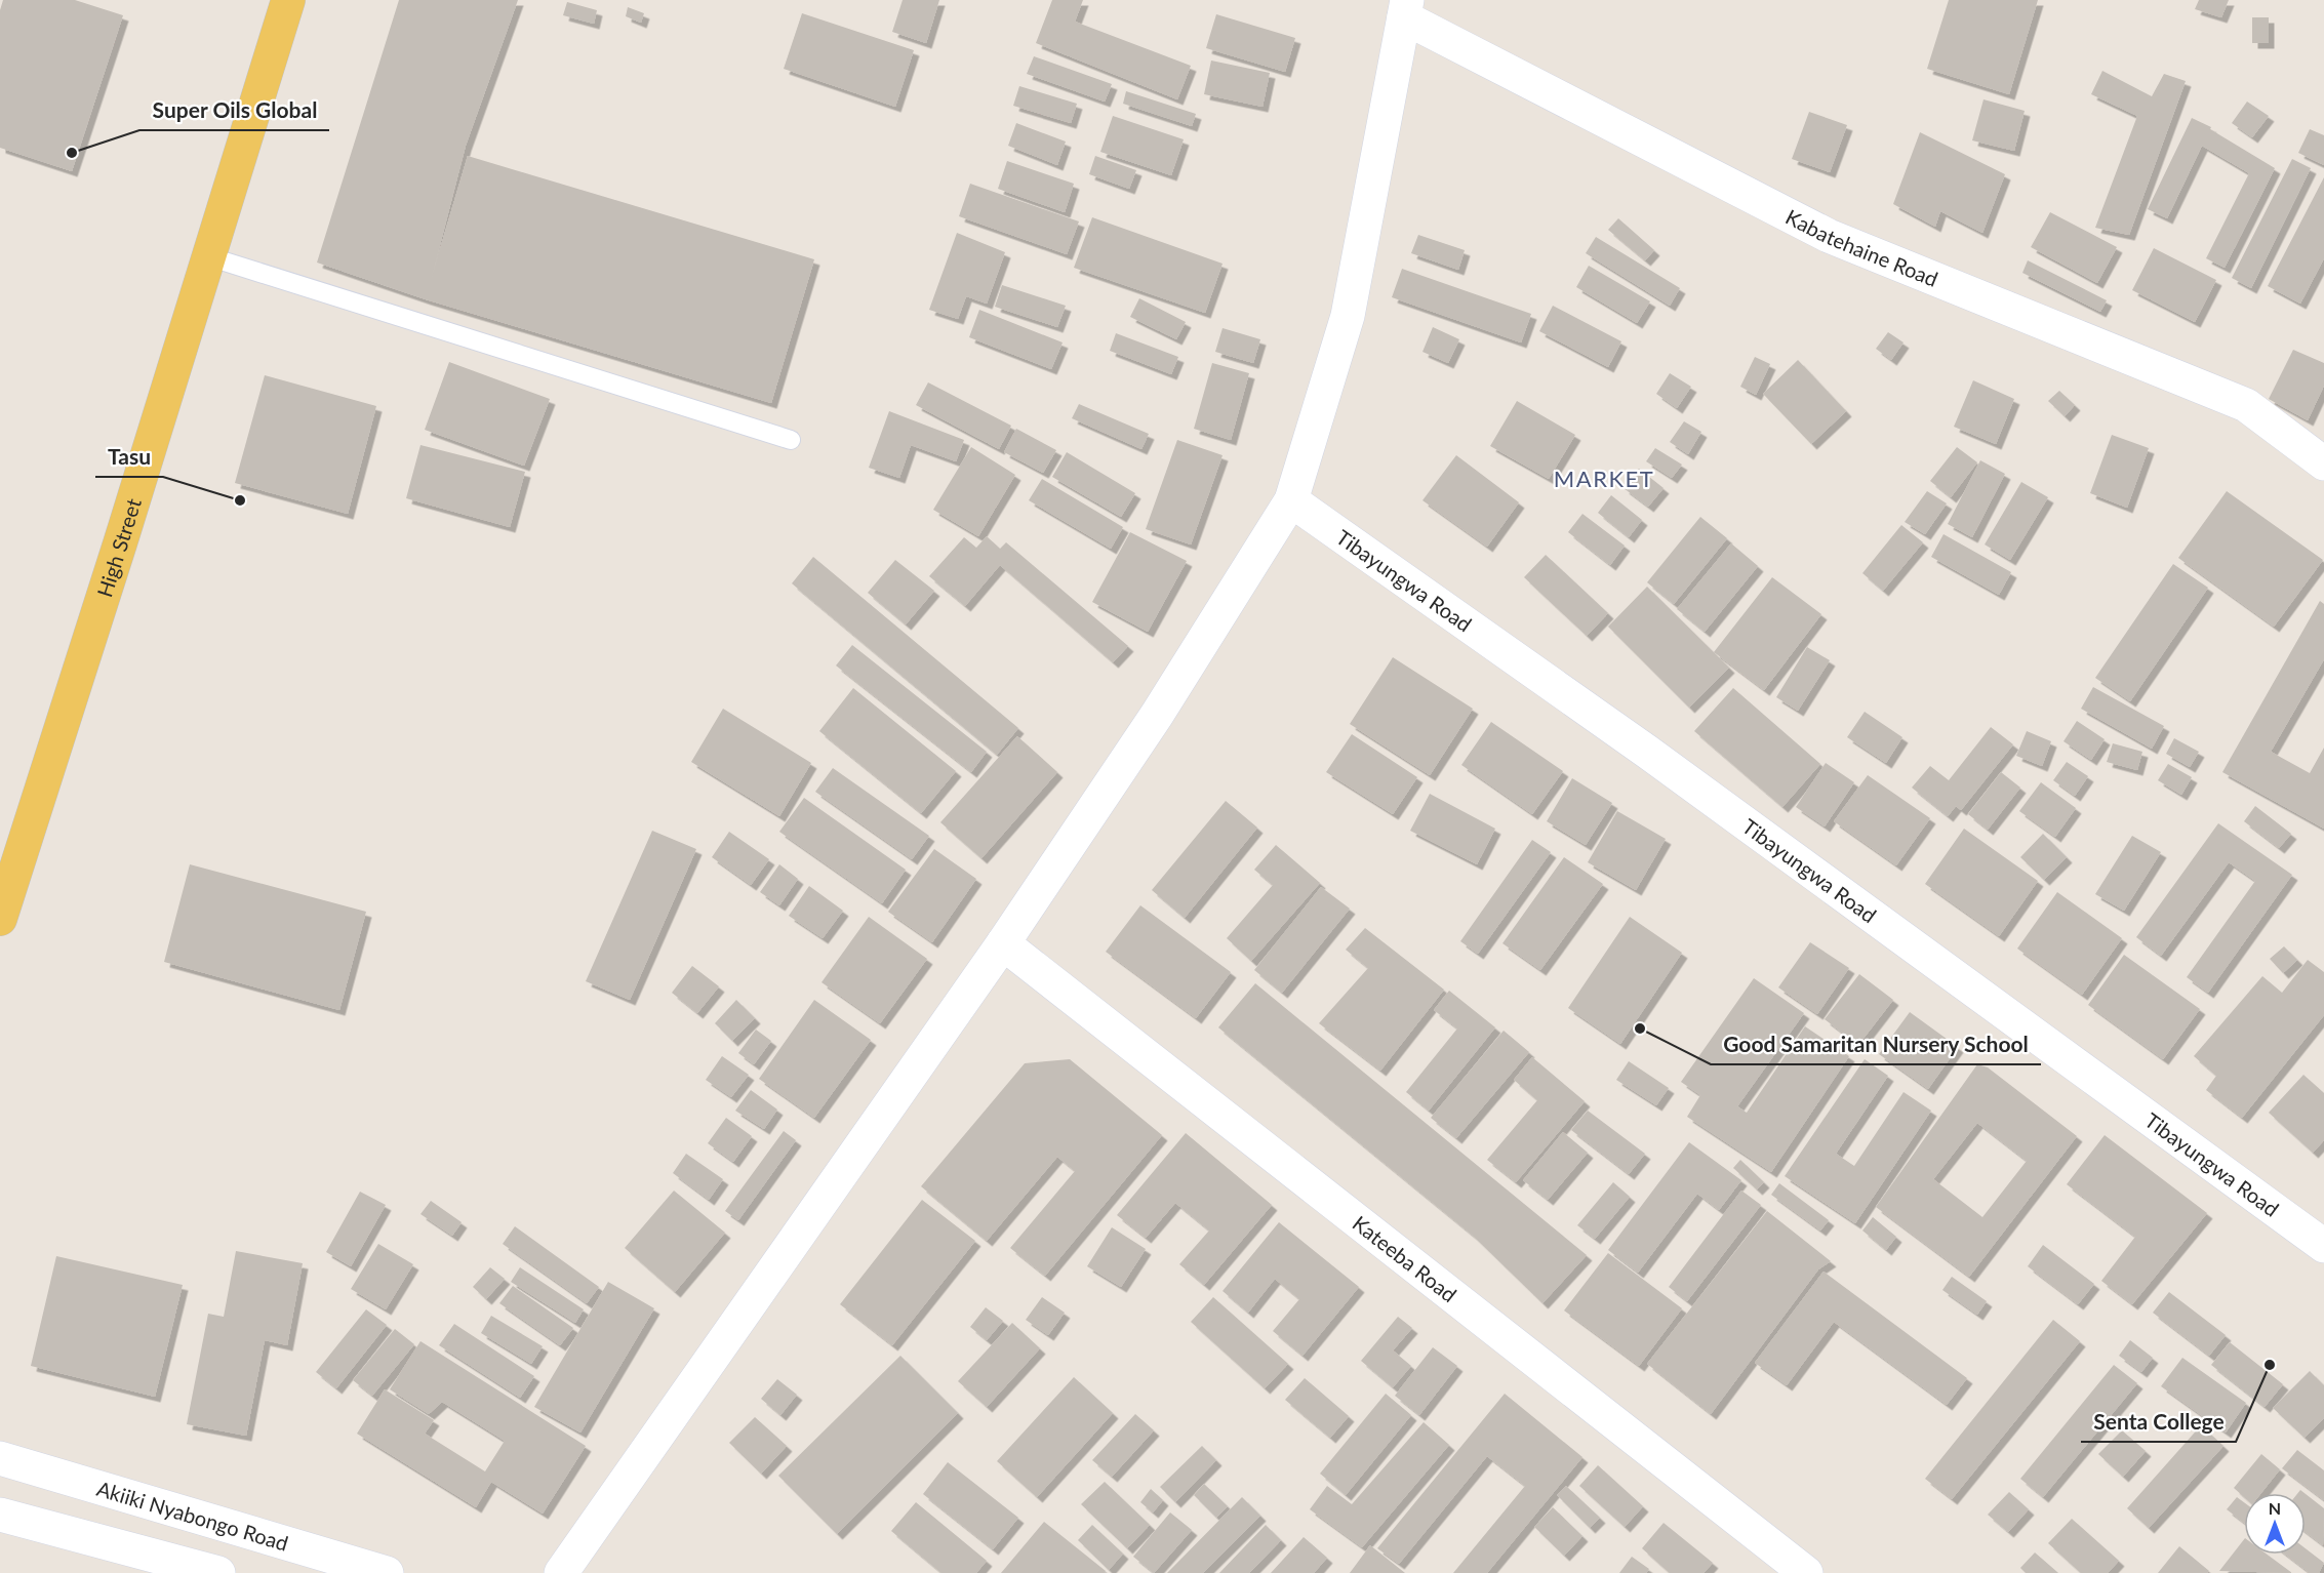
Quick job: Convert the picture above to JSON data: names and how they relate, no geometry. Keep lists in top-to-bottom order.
{
  "streets": {
    "main road": ["High Street"],
    "street": [
      "Kabatehaine Road",
      "Tibayungwa Road",
      "Kateeba Road",
      "Akiiki Nyabongo Road"
    ]
  },
  "districts": ["MARKET"],
  "places": [
    "Super Oils Global",
    "Tasu",
    "Good Samaritan Nursery School",
    "Senta College"
  ],
  "north": "top"
}
